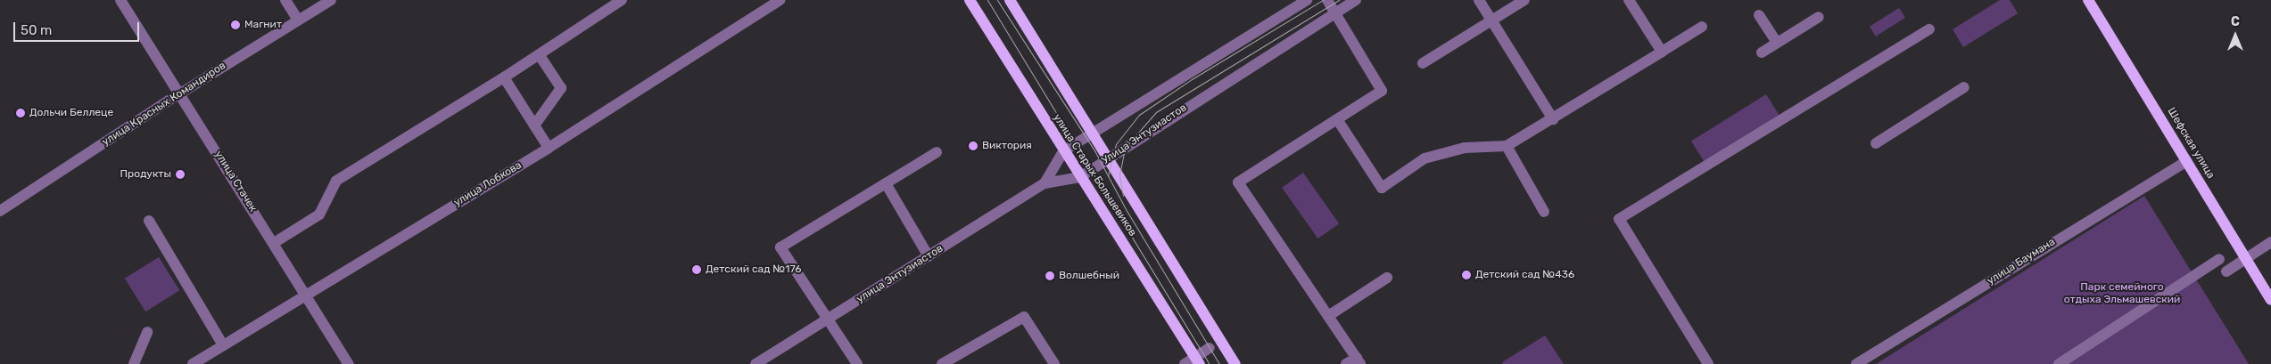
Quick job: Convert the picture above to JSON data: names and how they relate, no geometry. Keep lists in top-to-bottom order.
{
  "streets": {
    "main road": ["Шефская улица", "улица Старых Большевиков"],
    "street": [
      "улица Красных Командиров",
      "Улица Энтузиастов",
      "улица Стачек",
      "улица Лобкова",
      "улица Баумана",
      "улица Энтузиастов"
    ]
  },
  "crossings": [
    ["улица Красных Командиров", "улица Стачек"],
    ["Улица Энтузиастов", "улица Старых Большевиков"],
    ["Улица Энтузиастов", "улица Энтузиастов"],
    ["Шефская улица", "улица Баумана"],
    ["улица Стачек", "улица Лобкова"]
  ],
  "parks": ["Парк семейного отдыха Эльмашевский"],
  "places": [
    "Магнит",
    "Дольчи Беллеце",
    "Виктория",
    "Продукты",
    "Детский сад №176",
    "Детский сад №436",
    "Волшебный"
  ],
  "scale_bar": "50 m",
  "north": "top"
}
